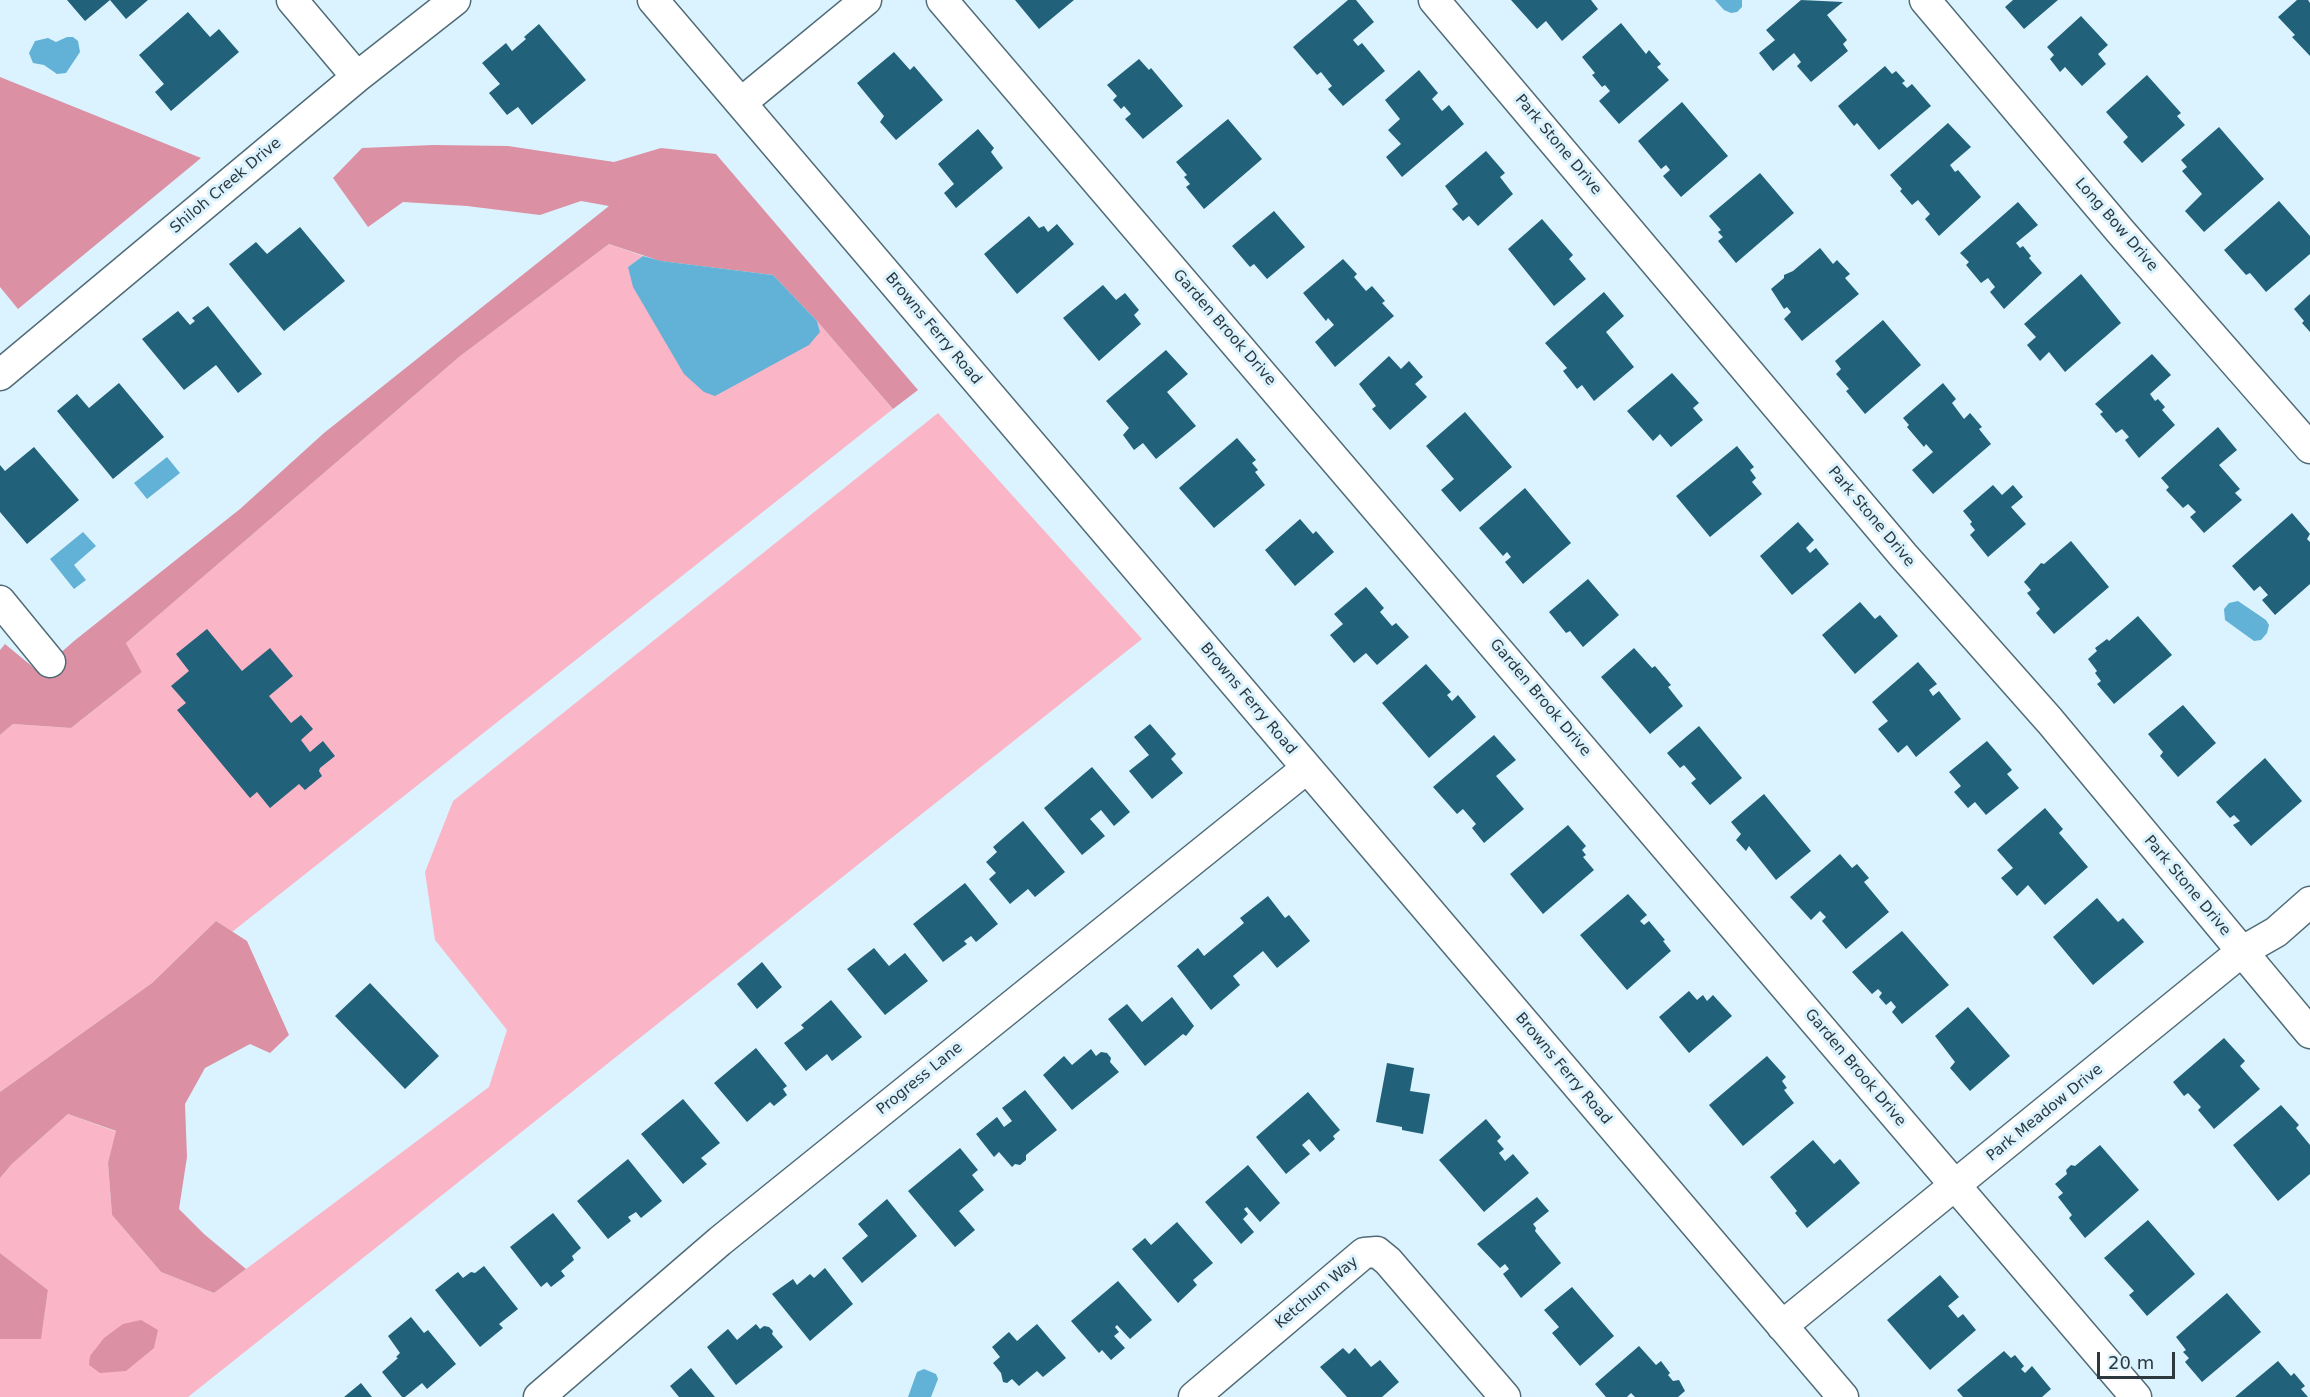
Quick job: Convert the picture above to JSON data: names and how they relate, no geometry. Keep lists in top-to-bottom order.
{
  "streets": {
    "street": [
      "Park Stone Drive",
      "Shiloh Creek Drive",
      "Long Bow Drive",
      "Garden Brook Drive",
      "Browns Ferry Road",
      "Progress Lane",
      "Park Meadow Drive",
      "Ketchum Way"
    ]
  },
  "crossings": [
    ["Park Stone Drive", "Park Meadow Drive"],
    ["Garden Brook Drive", "Park Meadow Drive"],
    ["Browns Ferry Road", "Progress Lane"],
    ["Browns Ferry Road", "Park Meadow Drive"]
  ],
  "scale_bar": "20 m"
}
